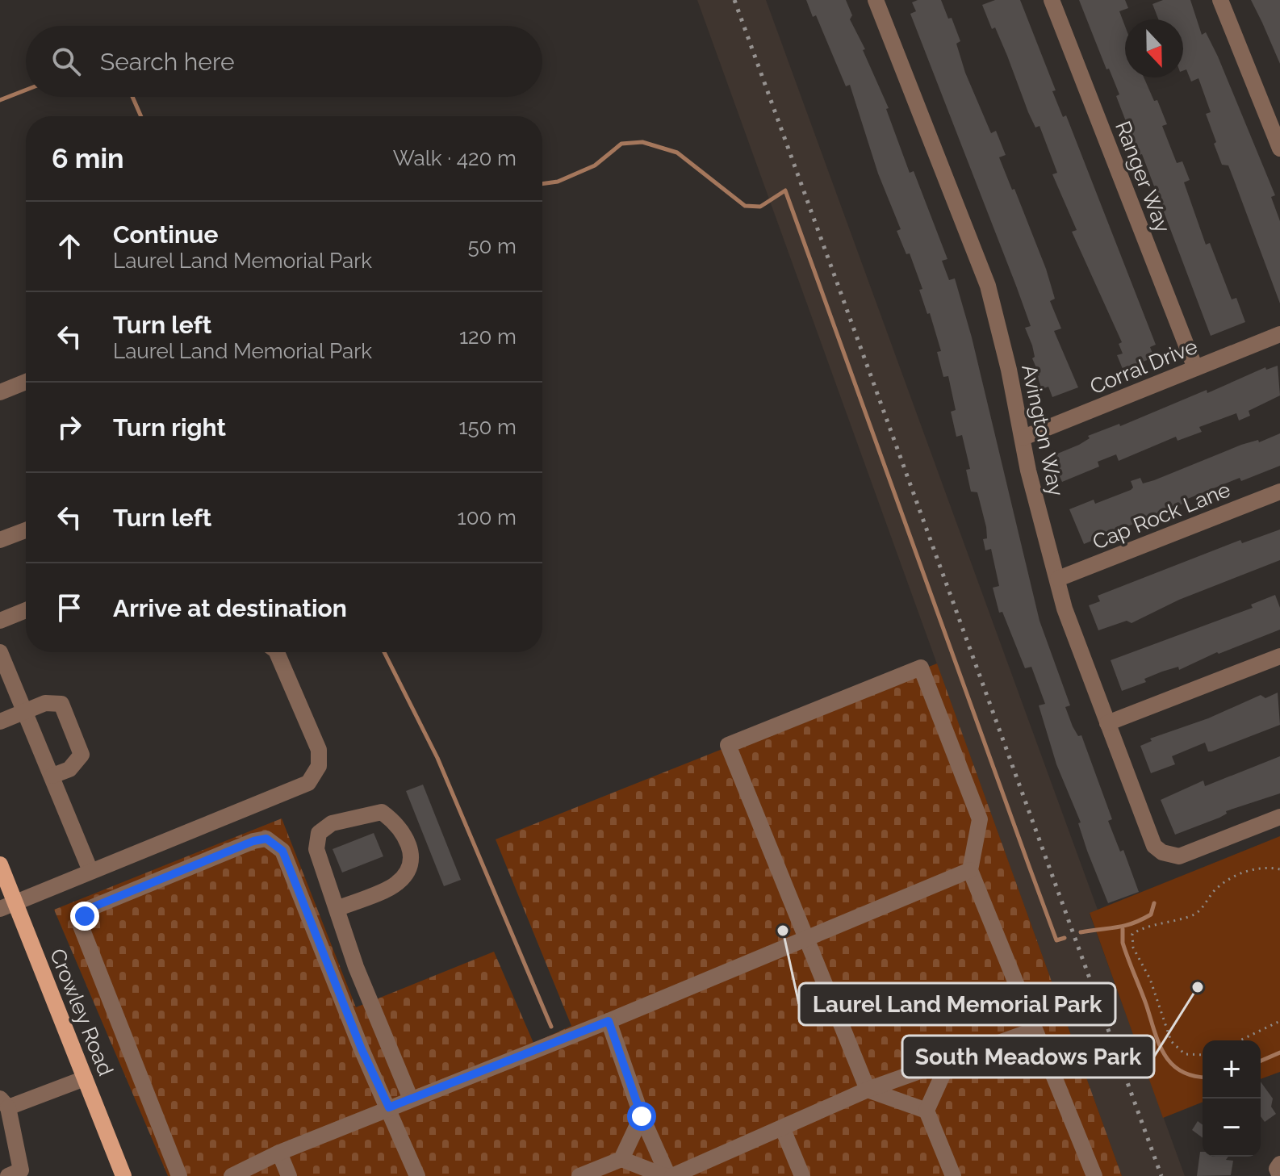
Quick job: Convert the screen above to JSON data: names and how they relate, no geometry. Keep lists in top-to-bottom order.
{
  "streets": {
    "main road": ["Crowley Road"],
    "street": [
      "Ranger Way",
      "Corral Drive",
      "Avington Way",
      "Cap Rock Lane"
    ]
  },
  "crossings": [
    ["Ranger Way", "Corral Drive"],
    ["Corral Drive", "Avington Way"],
    ["Avington Way", "Cap Rock Lane"]
  ],
  "places": ["Laurel Land Memorial Park", "South Meadows Park"],
  "north": "bottom",
  "page": {
    "search": "Search here",
    "heading": ["6 min", "Walk · 420 m"],
    "list": [
      ["Continue", "Laurel Land Memorial Park", "50 m"],
      ["Turn left", "Laurel Land Memorial Park", "120 m"],
      ["Turn right", "150 m"],
      ["Turn left", "100 m"],
      "Arrive at destination"
    ],
    "map_buttons": ["+", "−"]
  }
}
